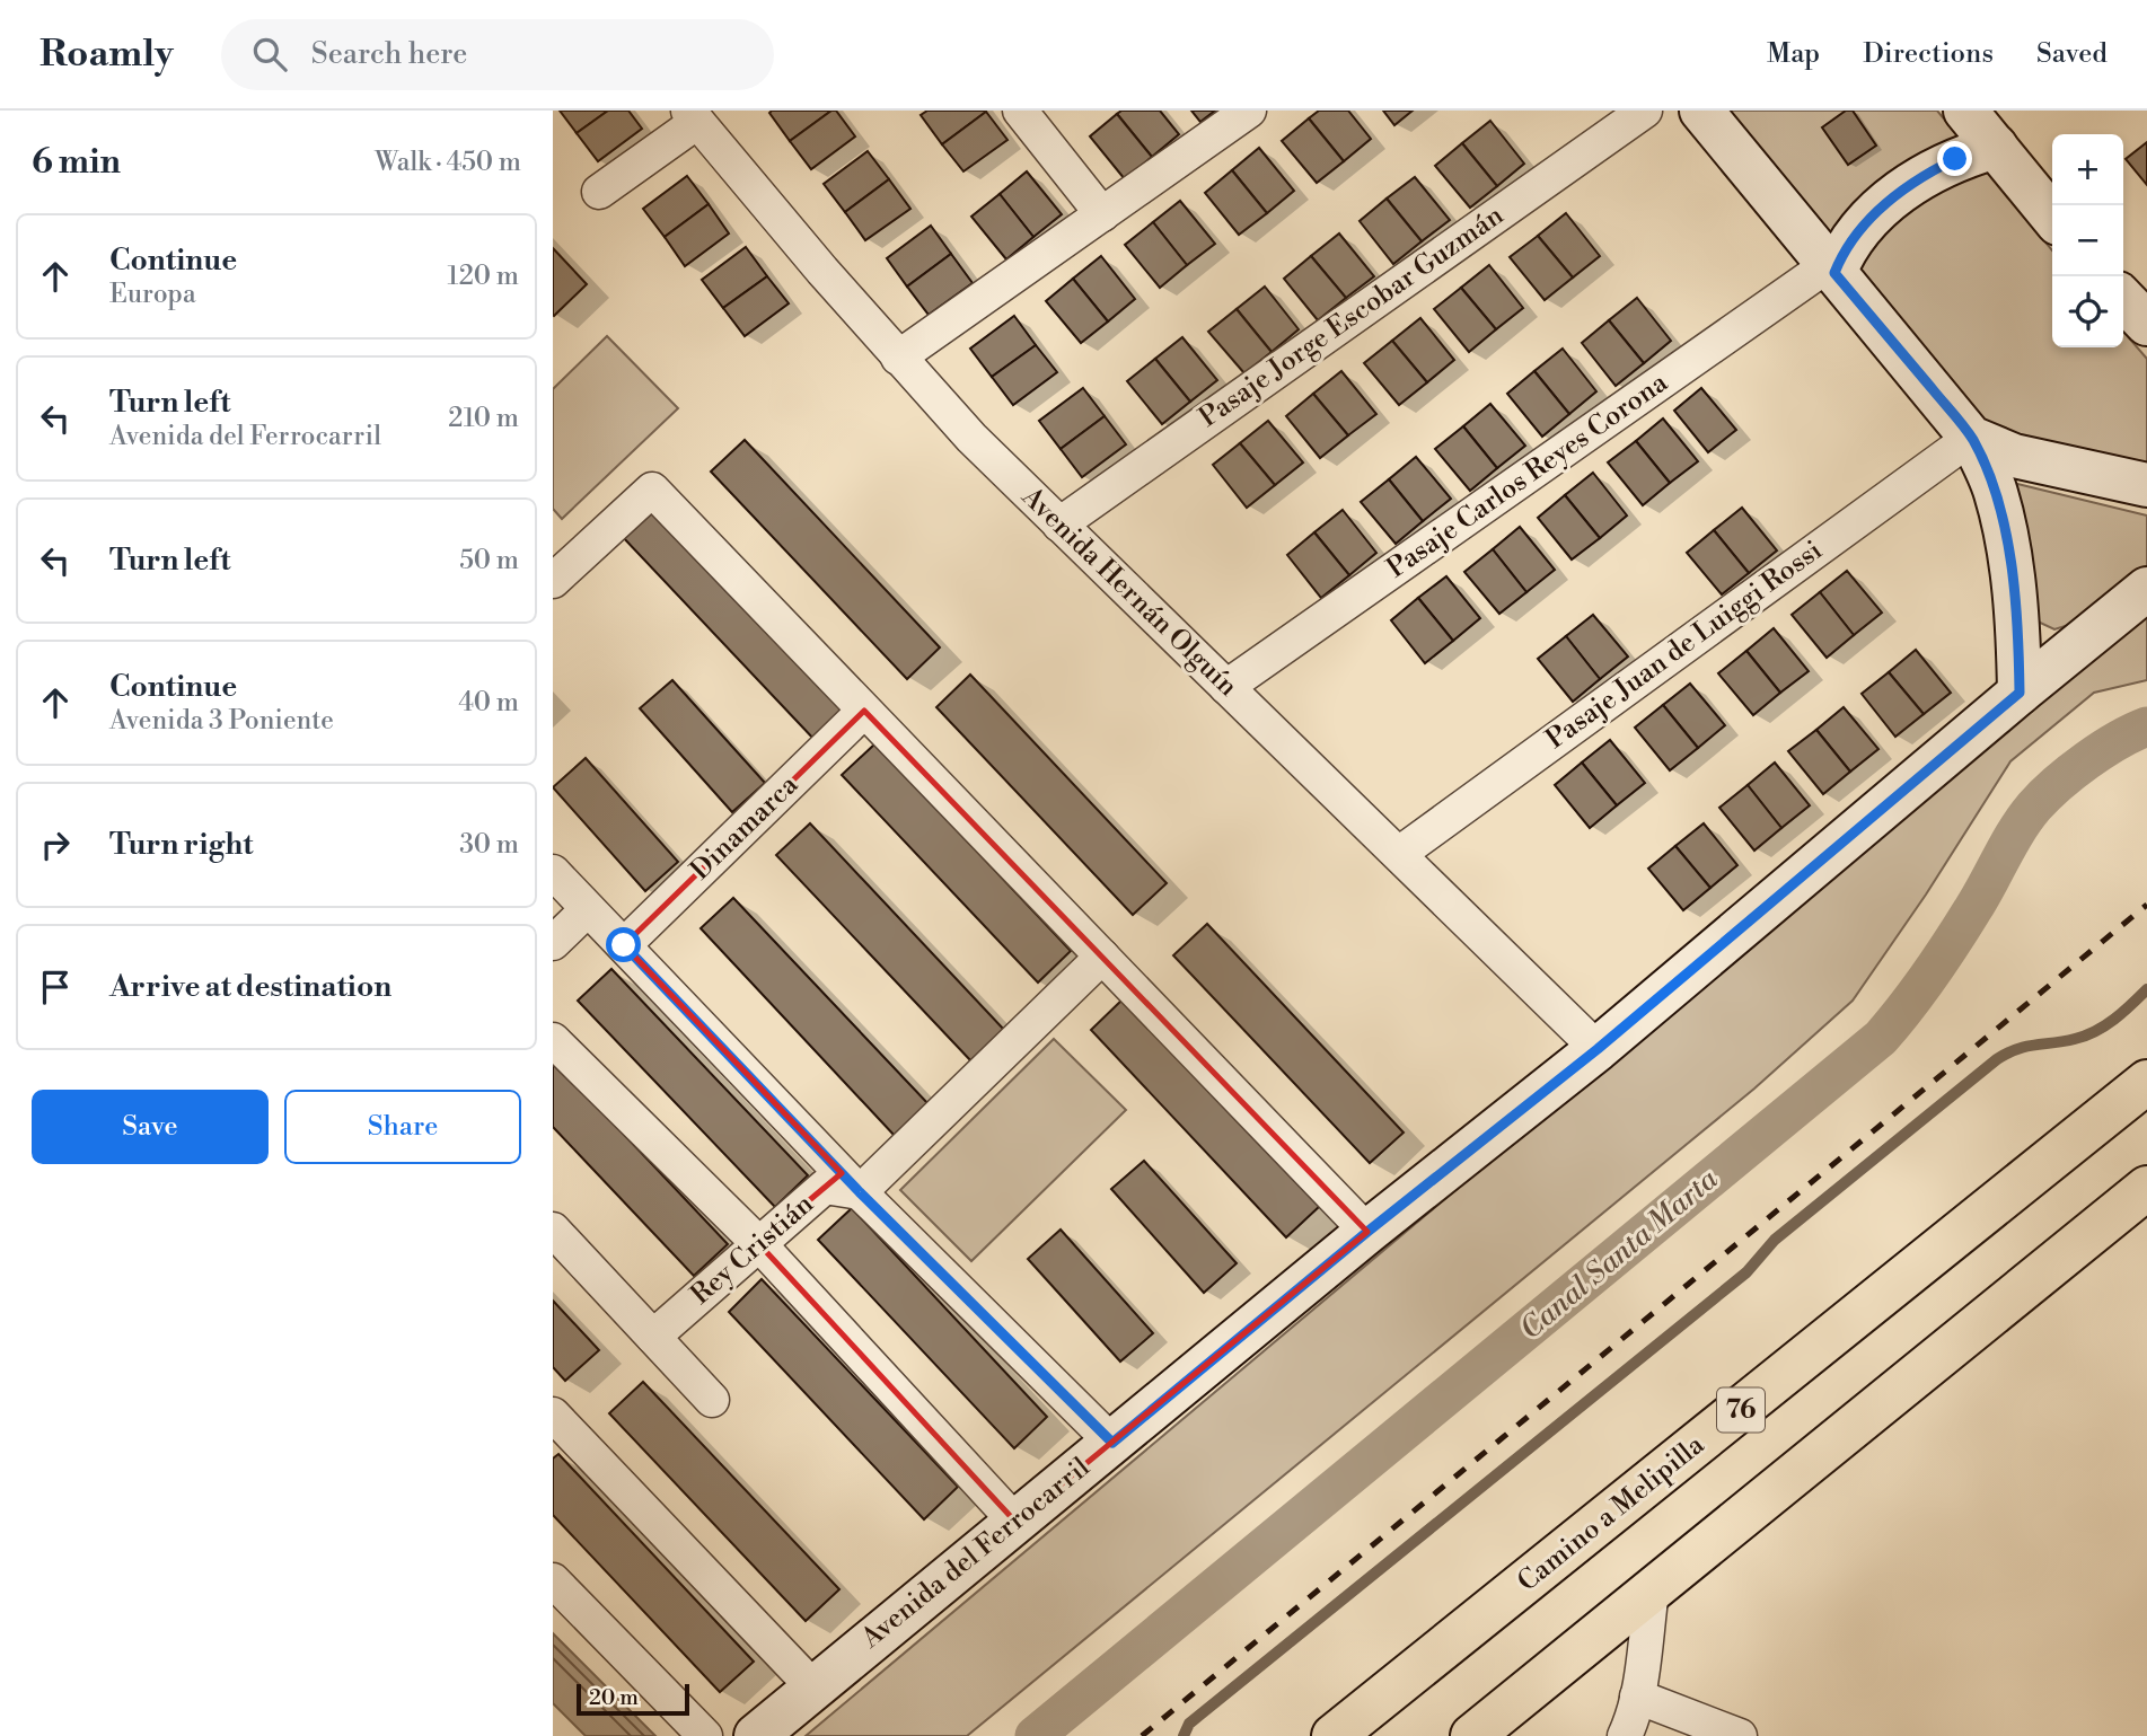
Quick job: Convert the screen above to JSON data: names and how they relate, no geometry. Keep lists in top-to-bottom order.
{
  "streets": {
    "main road": ["76", "Camino a Melipilla"],
    "street": [
      "Pasaje Jorge Escobar Guzmán",
      "Pasaje Carlos Reyes Corona",
      "Avenida Hernán Olguín",
      "Pasaje Juan de Luiggi Rossi",
      "Dinamarca",
      "Rey Cristián",
      "Avenida del Ferrocarril"
    ]
  },
  "crossings": [
    ["Pasaje Jorge Escobar Guzmán", "Avenida Hernán Olguín"],
    ["Pasaje Carlos Reyes Corona", "Avenida Hernán Olguín"],
    ["Avenida Hernán Olguín", "Pasaje Juan de Luiggi Rossi"],
    ["Avenida Hernán Olguín", "Avenida del Ferrocarril"]
  ],
  "water": ["Canal Santa Marta"],
  "scale_bar": "20 m",
  "page": {
    "header": "Roamly",
    "search": "Search here",
    "nav": ["Map", "Directions", "Saved"],
    "heading": ["6 min", "Walk · 450 m"],
    "map_buttons": ["+", "−"],
    "list": [
      ["Continue", "Europa", "120 m"],
      ["Turn left", "Avenida del Ferrocarril", "210 m"],
      ["Turn left", "50 m"],
      ["Continue", "Avenida 3 Poniente", "40 m"],
      ["Turn right", "30 m"],
      "Arrive at destination"
    ],
    "buttons": ["Save", "Share"],
    "scale": "20 m"
  }
}
